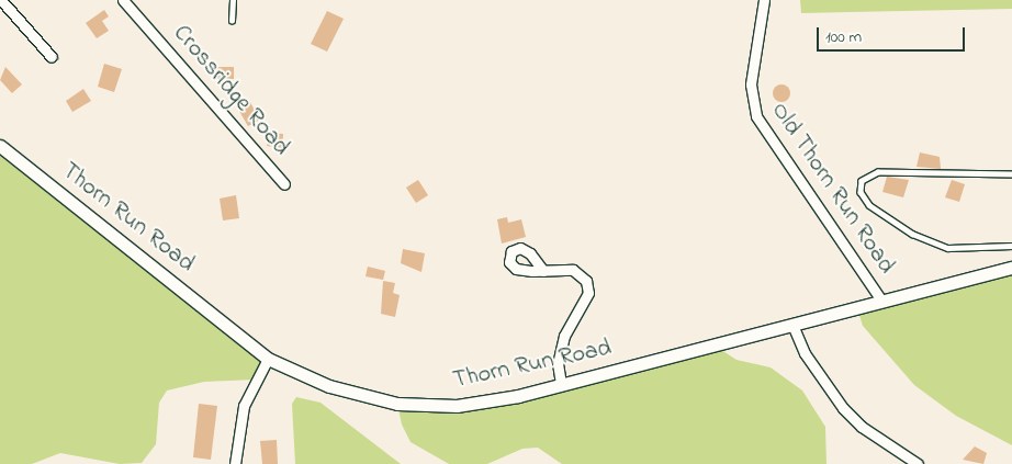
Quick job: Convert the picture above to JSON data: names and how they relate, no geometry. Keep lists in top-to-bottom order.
{
  "streets": {
    "street": ["Crossridge Road", "Old Thorn Run Road", "Thorn Run Road"]
  },
  "crossings": [
    ["Old Thorn Run Road", "Thorn Run Road"]
  ],
  "scale_bar": "100 m"
}
